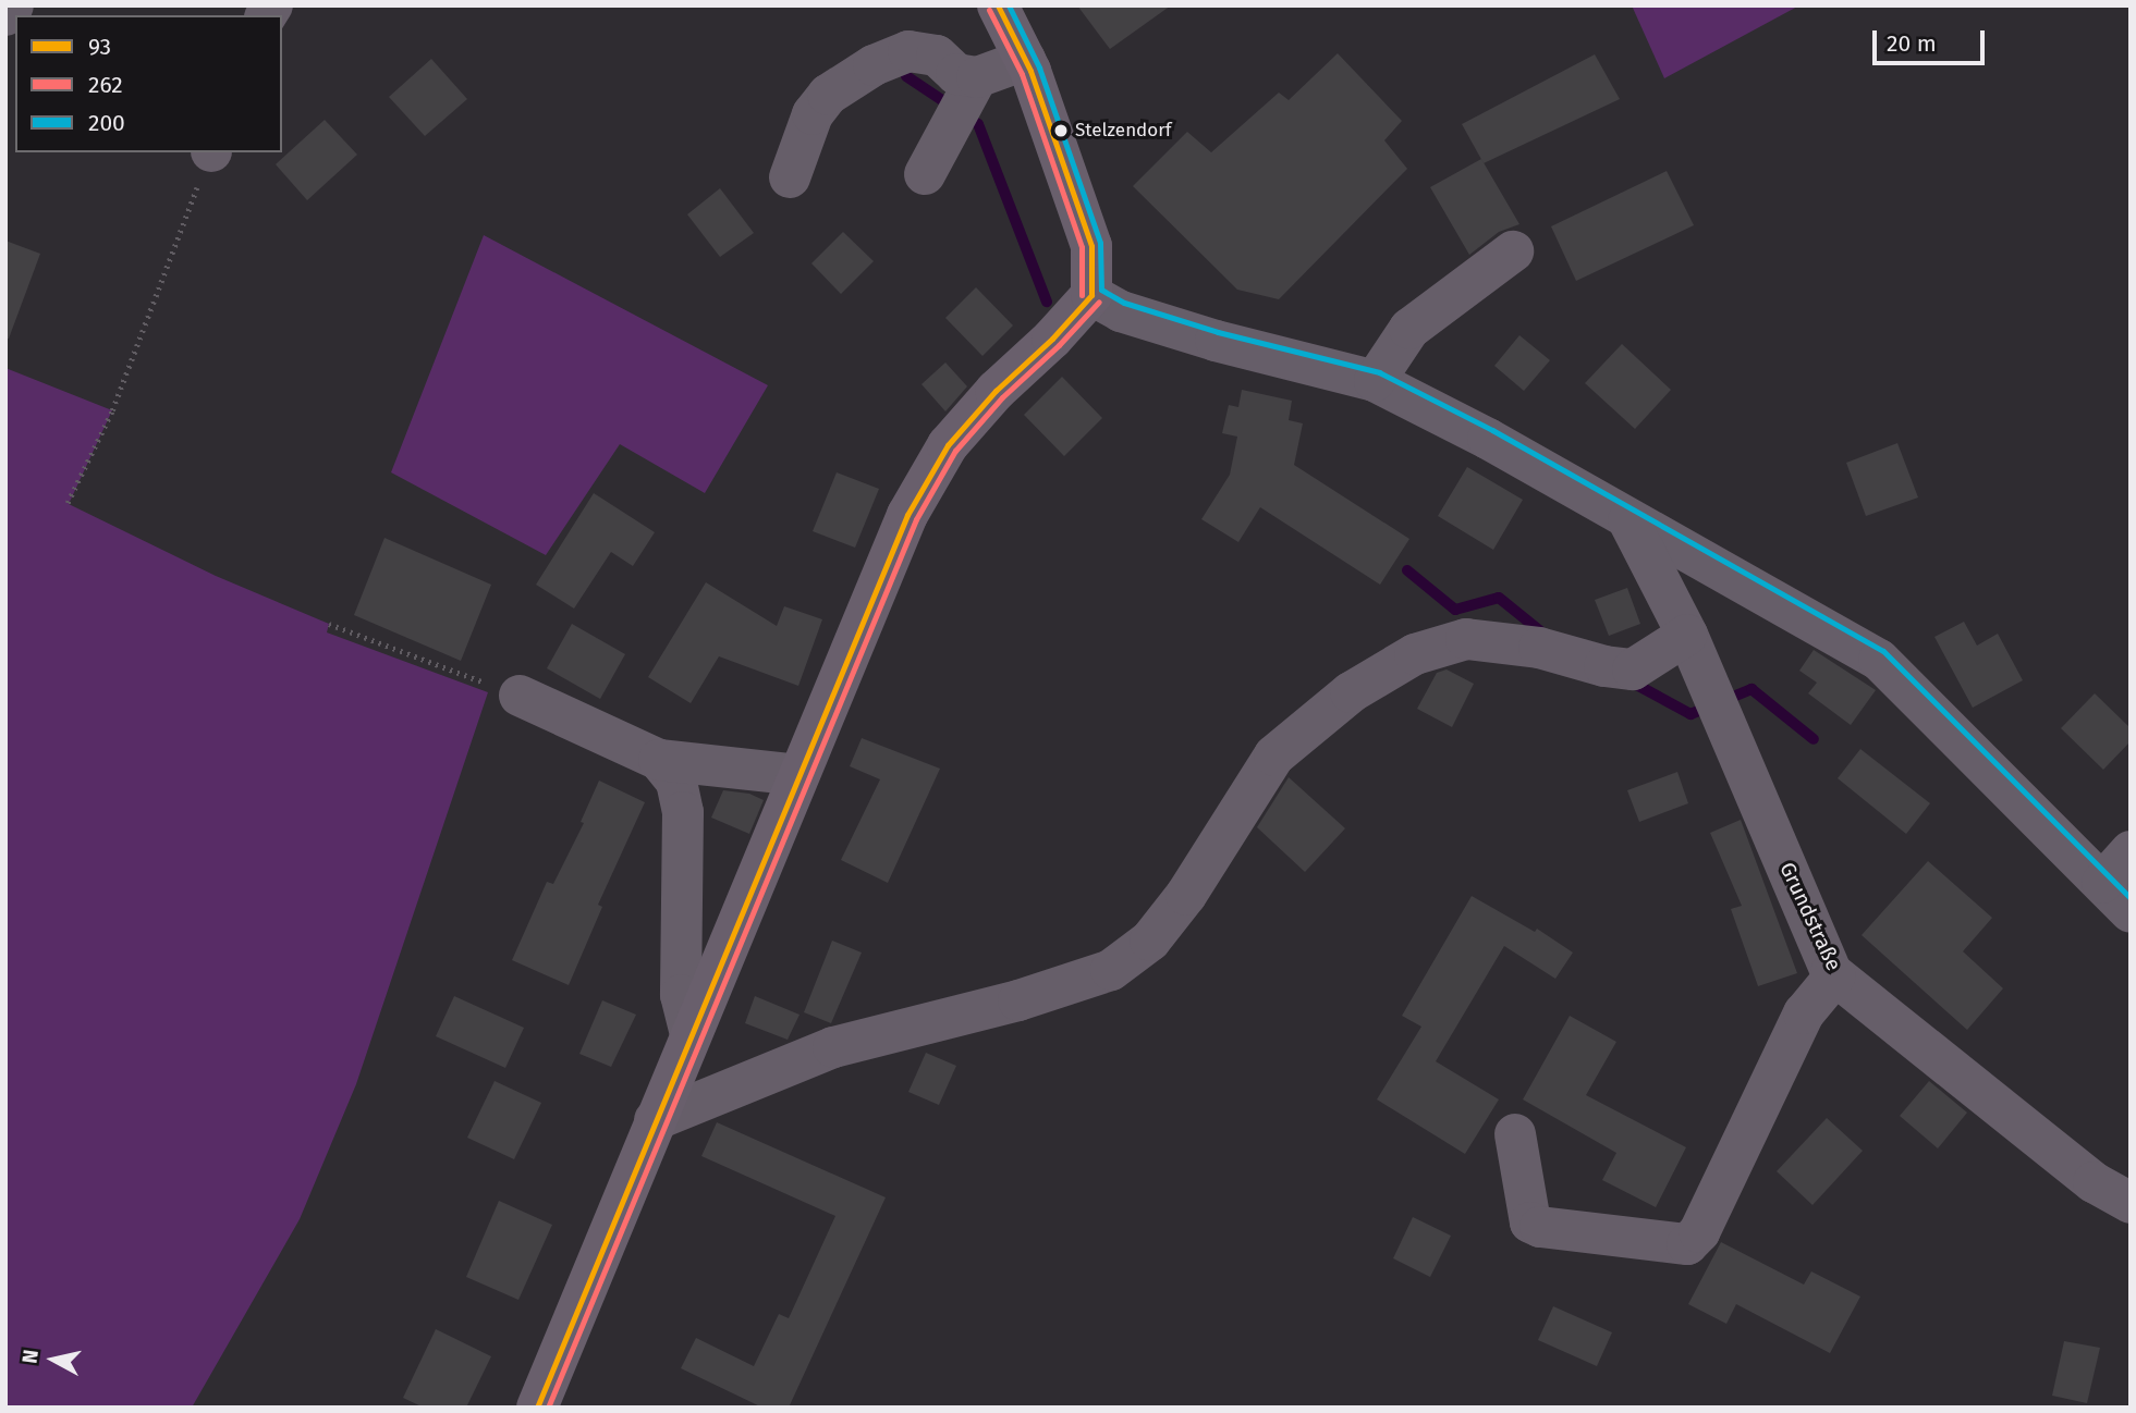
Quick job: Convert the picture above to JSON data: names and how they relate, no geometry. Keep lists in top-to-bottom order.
{
  "streets": {
    "street": ["Grundstraße"]
  },
  "places": ["Stelzendorf"],
  "lines": ["transit line 93", "transit line 200", "transit line 262"],
  "legend": ["93", "262", "200"],
  "scale_bar": "20 m",
  "north": "left"
}
